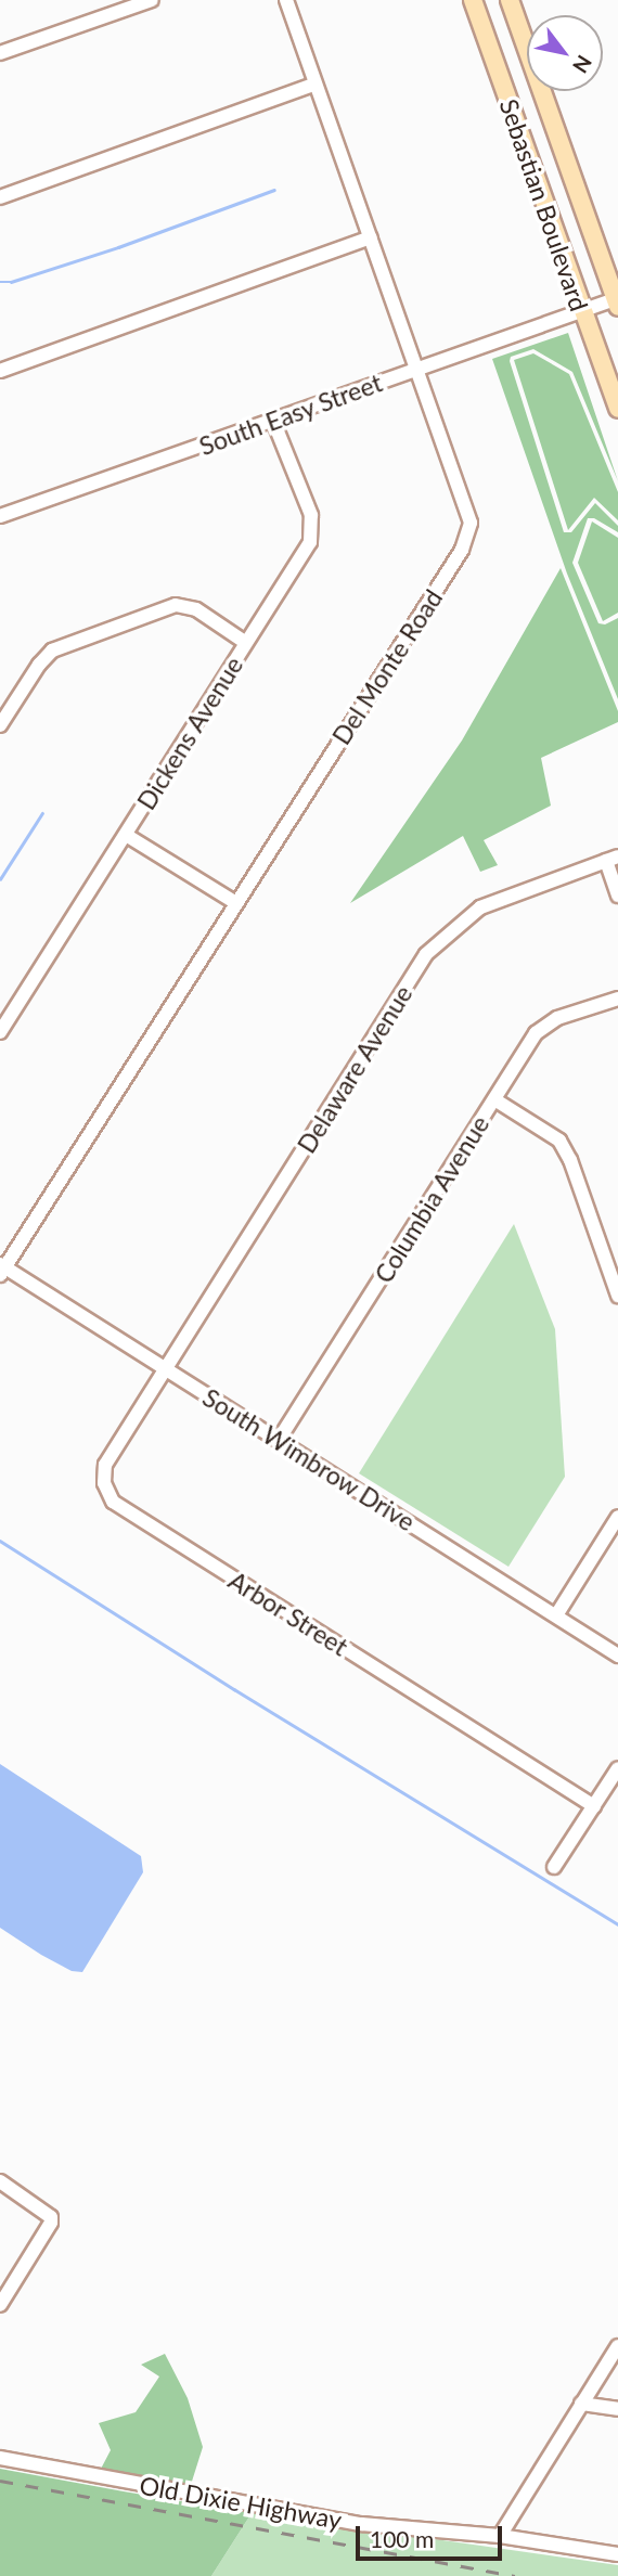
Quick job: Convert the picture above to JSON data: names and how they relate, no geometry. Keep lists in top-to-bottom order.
{
  "streets": {
    "main road": ["Sebastian Boulevard"],
    "street": [
      "South Easy Street",
      "Del Monte Road",
      "Dickens Avenue",
      "Delaware Avenue",
      "Columbia Avenue",
      "South Wimbrow Drive",
      "Arbor Street",
      "Old Dixie Highway"
    ]
  },
  "crossings": [
    ["Sebastian Boulevard", "South Easy Street"],
    ["South Easy Street", "Del Monte Road"],
    ["South Easy Street", "Dickens Avenue"],
    ["Del Monte Road", "South Wimbrow Drive"],
    ["Delaware Avenue", "South Wimbrow Drive"],
    ["Delaware Avenue", "Arbor Street"],
    ["Columbia Avenue", "South Wimbrow Drive"],
    ["South Wimbrow Drive", "Arbor Street"]
  ],
  "scale_bar": "100 m",
  "north": "bottom right"
}
